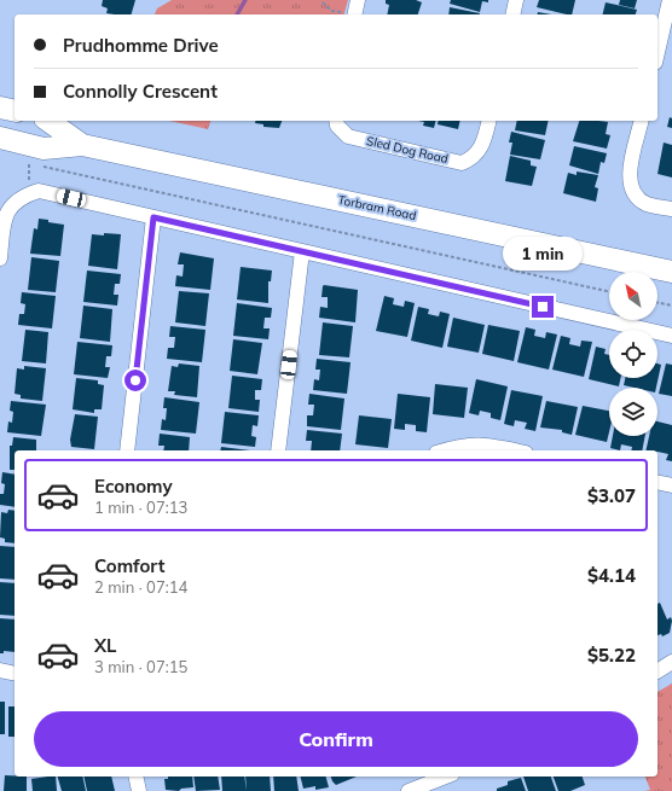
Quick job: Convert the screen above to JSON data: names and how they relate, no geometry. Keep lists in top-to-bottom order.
{
  "streets": {
    "main road": ["Torbram Road"],
    "street": ["Sled Dog Road"]
  },
  "north": "top left",
  "page": {
    "banner": ["Prudhomme Drive", "Connolly Crescent"],
    "bubble": "1 min",
    "list": [
      {
        "name": "Economy",
        "note": "1 min · 07:13",
        "value": "$3.07"
      },
      {
        "name": "Comfort",
        "note": "2 min · 07:14",
        "value": "$4.14"
      },
      {
        "name": "XL",
        "note": "3 min · 07:15",
        "value": "$5.22"
      }
    ],
    "buttons": "Confirm"
  }
}
